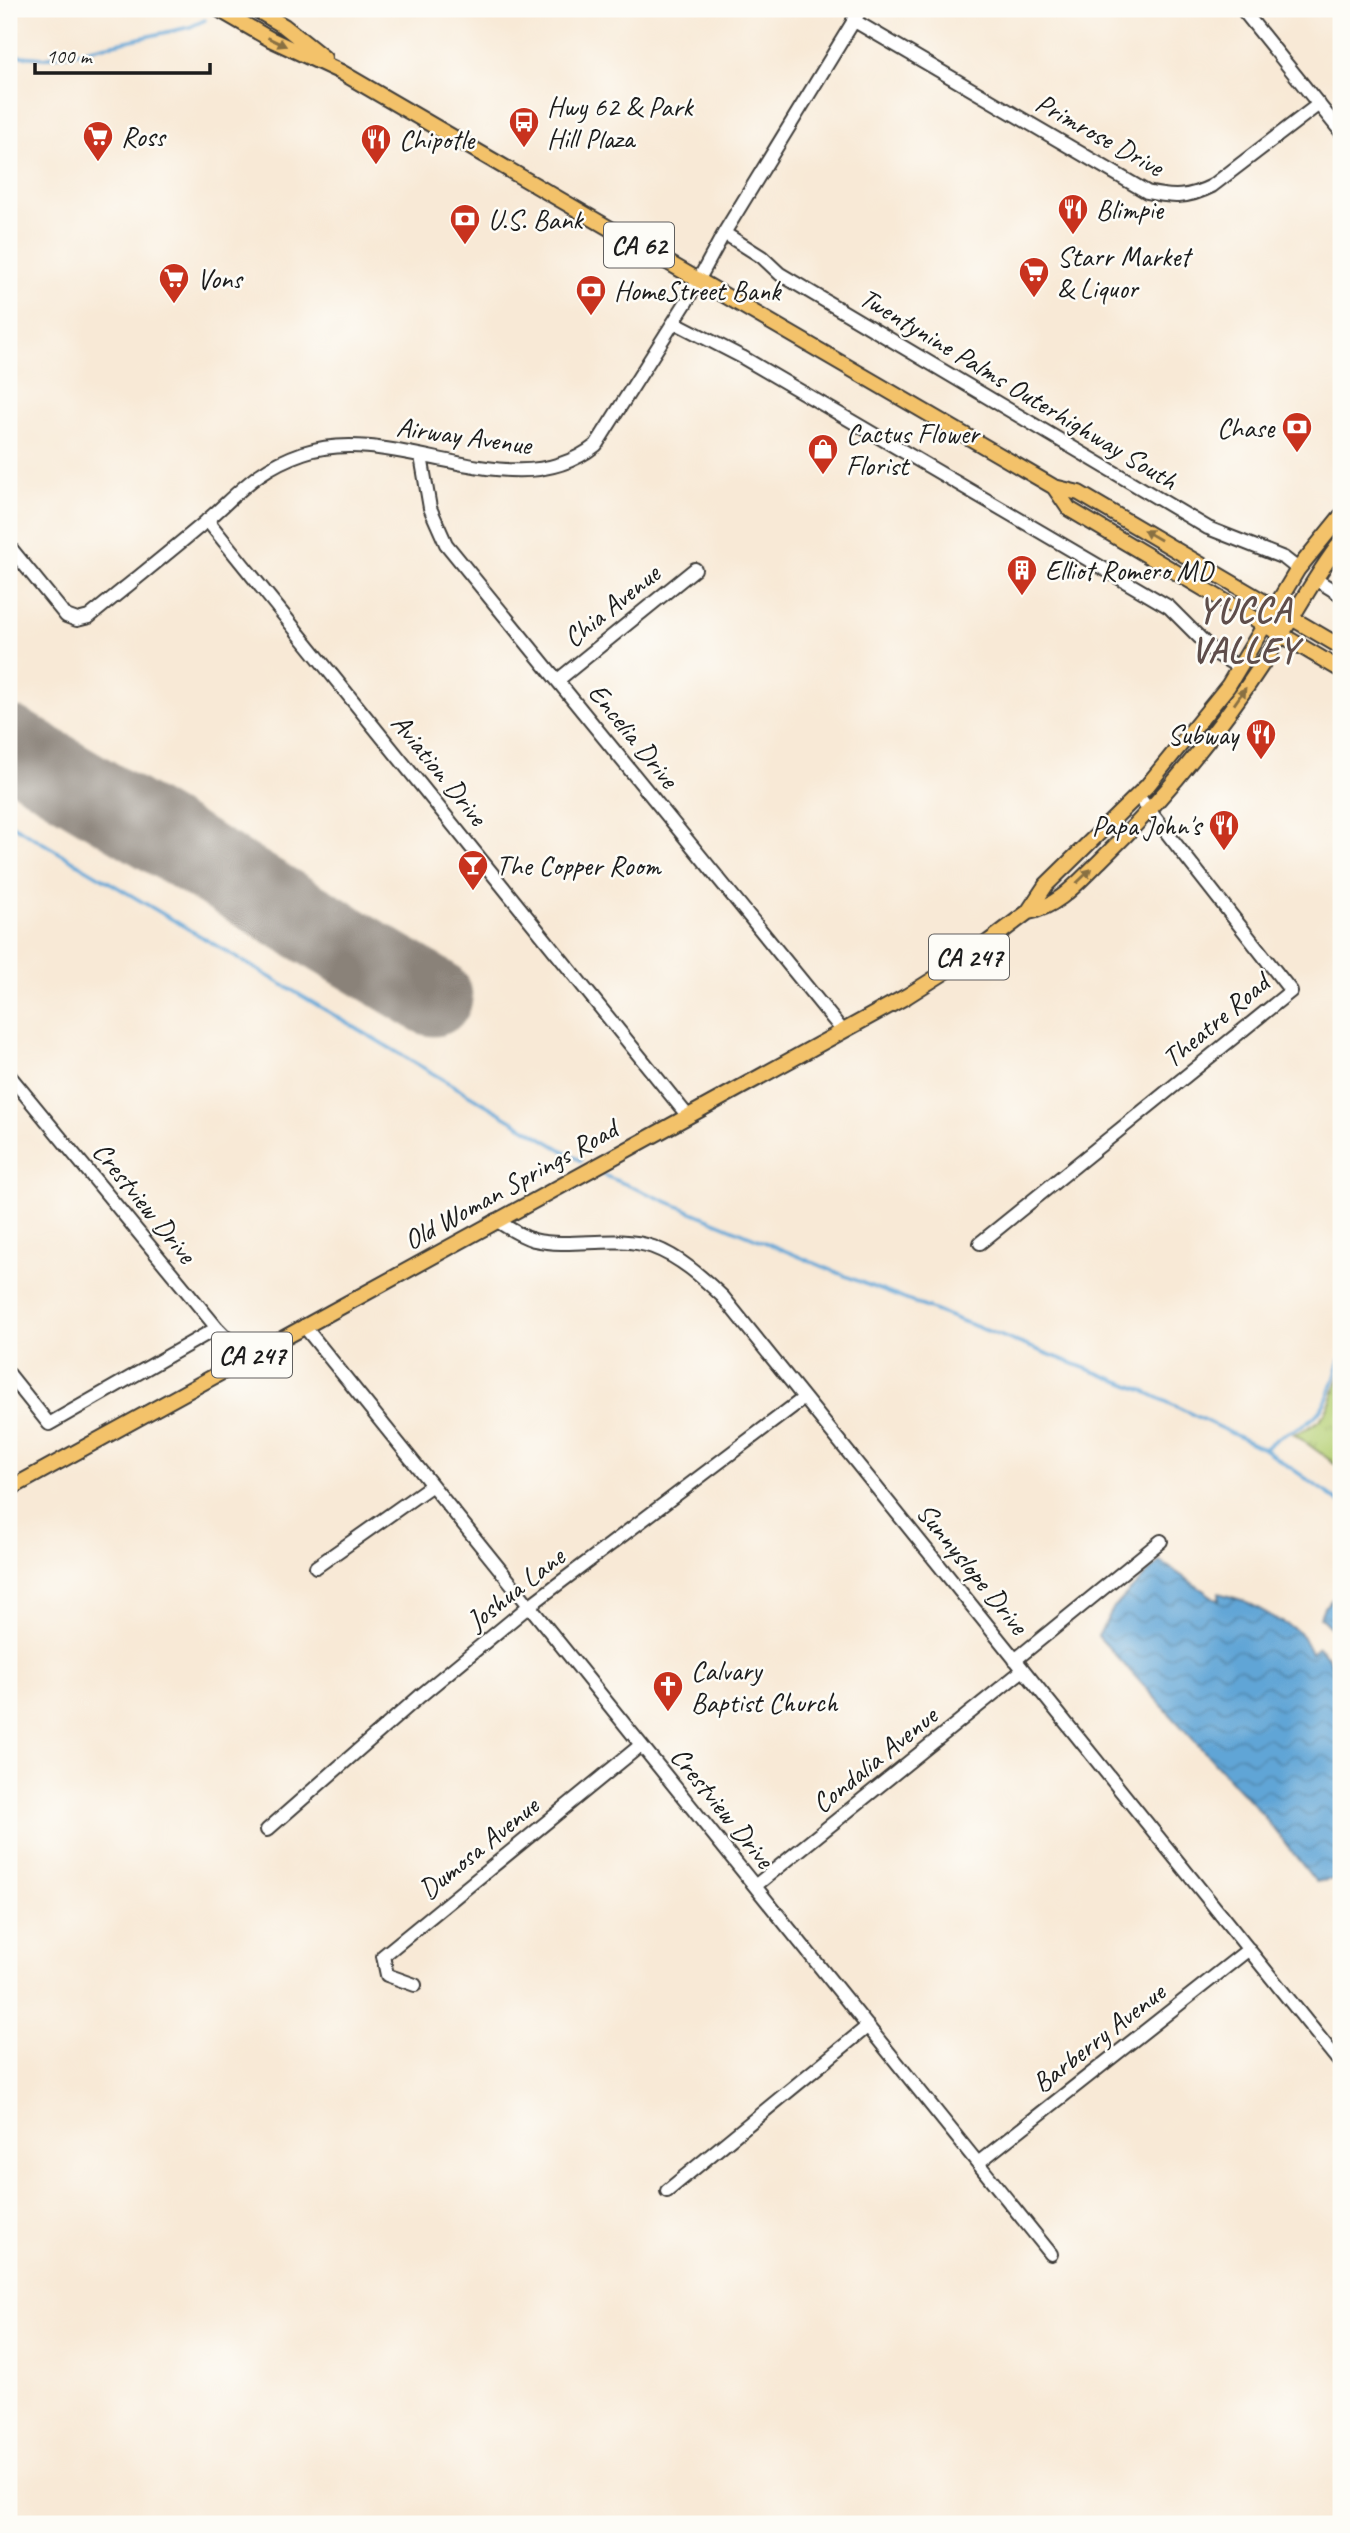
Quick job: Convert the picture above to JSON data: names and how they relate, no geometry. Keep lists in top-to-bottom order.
{
  "streets": {
    "main road": ["CA 62", "CA 247", "Old Woman Springs Road"],
    "street": [
      "Primrose Drive",
      "Twentynine Palms Outerhighway South",
      "Airway Avenue",
      "Chia Avenue",
      "Encelia Drive",
      "Aviation Drive",
      "Theatre Road",
      "Crestview Drive",
      "Sunnyslope Drive",
      "Joshua Lane",
      "Condalia Avenue",
      "Dumosa Avenue",
      "Barberry Avenue"
    ]
  },
  "crossings": [
    ["Primrose Drive", "Airway Avenue"],
    ["CA 62", "Airway Avenue"],
    ["CA 62", "Old Woman Springs Road"],
    ["Twentynine Palms Outerhighway South", "Airway Avenue"],
    ["Airway Avenue", "Encelia Drive"],
    ["Airway Avenue", "Aviation Drive"],
    ["Chia Avenue", "Encelia Drive"],
    ["Encelia Drive", "Old Woman Springs Road"],
    ["Aviation Drive", "Old Woman Springs Road"],
    ["Theatre Road", "Old Woman Springs Road"],
    ["Old Woman Springs Road", "Crestview Drive"],
    ["Old Woman Springs Road", "Sunnyslope Drive"],
    ["Crestview Drive", "Joshua Lane"],
    ["Crestview Drive", "Condalia Avenue"],
    ["Crestview Drive", "Dumosa Avenue"],
    ["Crestview Drive", "Barberry Avenue"],
    ["Sunnyslope Drive", "Joshua Lane"],
    ["Sunnyslope Drive", "Condalia Avenue"],
    ["Sunnyslope Drive", "Barberry Avenue"]
  ],
  "districts": ["YUCCA VALLEY"],
  "places": {
    "bus stop": ["Hwy 62 & Park Hill Plaza"],
    "supermarket": ["Ross", "Starr Market & Liquor", "Vons"],
    "restaurant": [
      "Chipotle",
      "Blimpie",
      "Subway",
      "Papa John's"
    ],
    "bank": ["U.S. Bank", "HomeStreet Bank", "Chase"],
    "shop": ["Cactus Flower Florist"],
    "building": ["Elliot Romero MD"],
    "bar": ["The Copper Room"],
    "church": ["Calvary Baptist Church"]
  },
  "scale_bar": "100 m"
}
